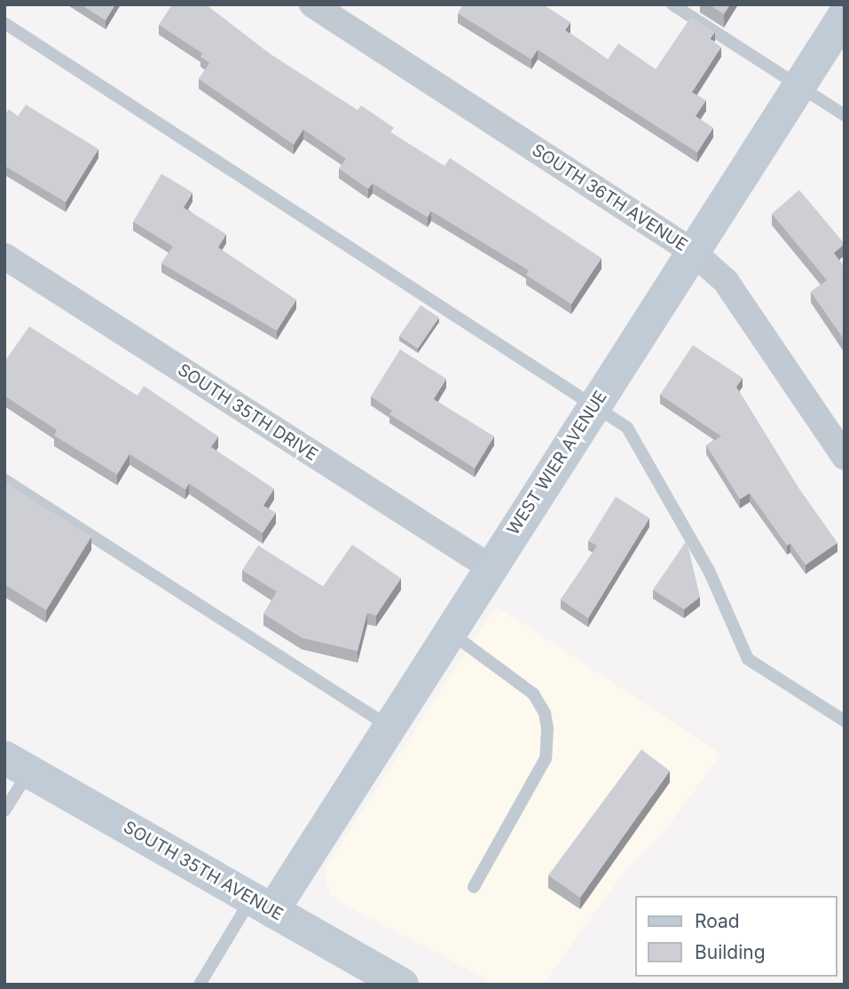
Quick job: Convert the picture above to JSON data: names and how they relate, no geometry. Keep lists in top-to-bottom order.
{
  "streets": {
    "street": [
      "SOUTH 36TH AVENUE",
      "SOUTH 35TH DRIVE",
      "WEST WIER AVENUE",
      "SOUTH 35TH AVENUE"
    ]
  },
  "crossings": [
    ["SOUTH 36TH AVENUE", "WEST WIER AVENUE"],
    ["SOUTH 35TH DRIVE", "WEST WIER AVENUE"],
    ["WEST WIER AVENUE", "SOUTH 35TH AVENUE"]
  ],
  "legend": ["Road", "Building"]
}
